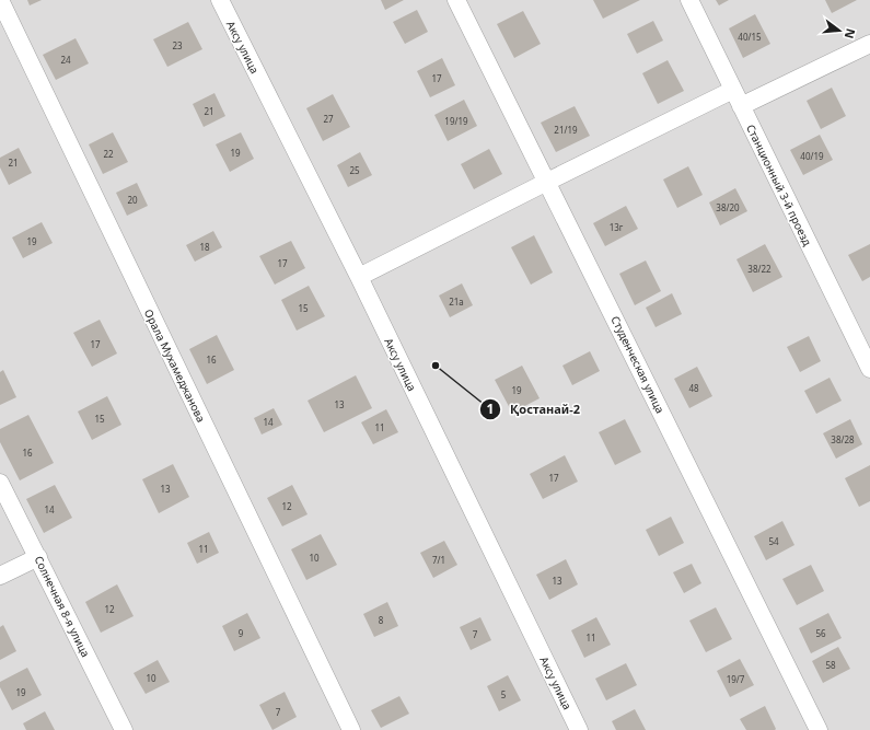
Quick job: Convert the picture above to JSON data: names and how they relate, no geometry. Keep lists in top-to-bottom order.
{
  "streets": {
    "street": [
      "Аксу улица",
      "Станционный 3-й проезд",
      "Студенческая улица",
      "Орала Мухамеджанова",
      "Солнечная 8-я улица"
    ]
  },
  "places": ["Қостанай-2"],
  "house_numbers": [
    "40/15",
    "23",
    "24",
    "17",
    "21",
    "27",
    "19/19",
    "21/19",
    "19",
    "22",
    "40/19",
    "21",
    "25",
    "20",
    "38/20",
    "13г",
    "19",
    "18",
    "17",
    "38/22",
    "21а",
    "15",
    "17",
    "16",
    "48",
    "19",
    "13",
    "15",
    "14",
    "11",
    "38/28",
    "16",
    "17",
    "13",
    "12",
    "14",
    "54",
    "11",
    "10",
    "7/1",
    "13",
    "12",
    "8",
    "9",
    "56",
    "7",
    "11",
    "58",
    "10",
    "19/7",
    "19",
    "5",
    "7"
  ],
  "north": "right"
}
